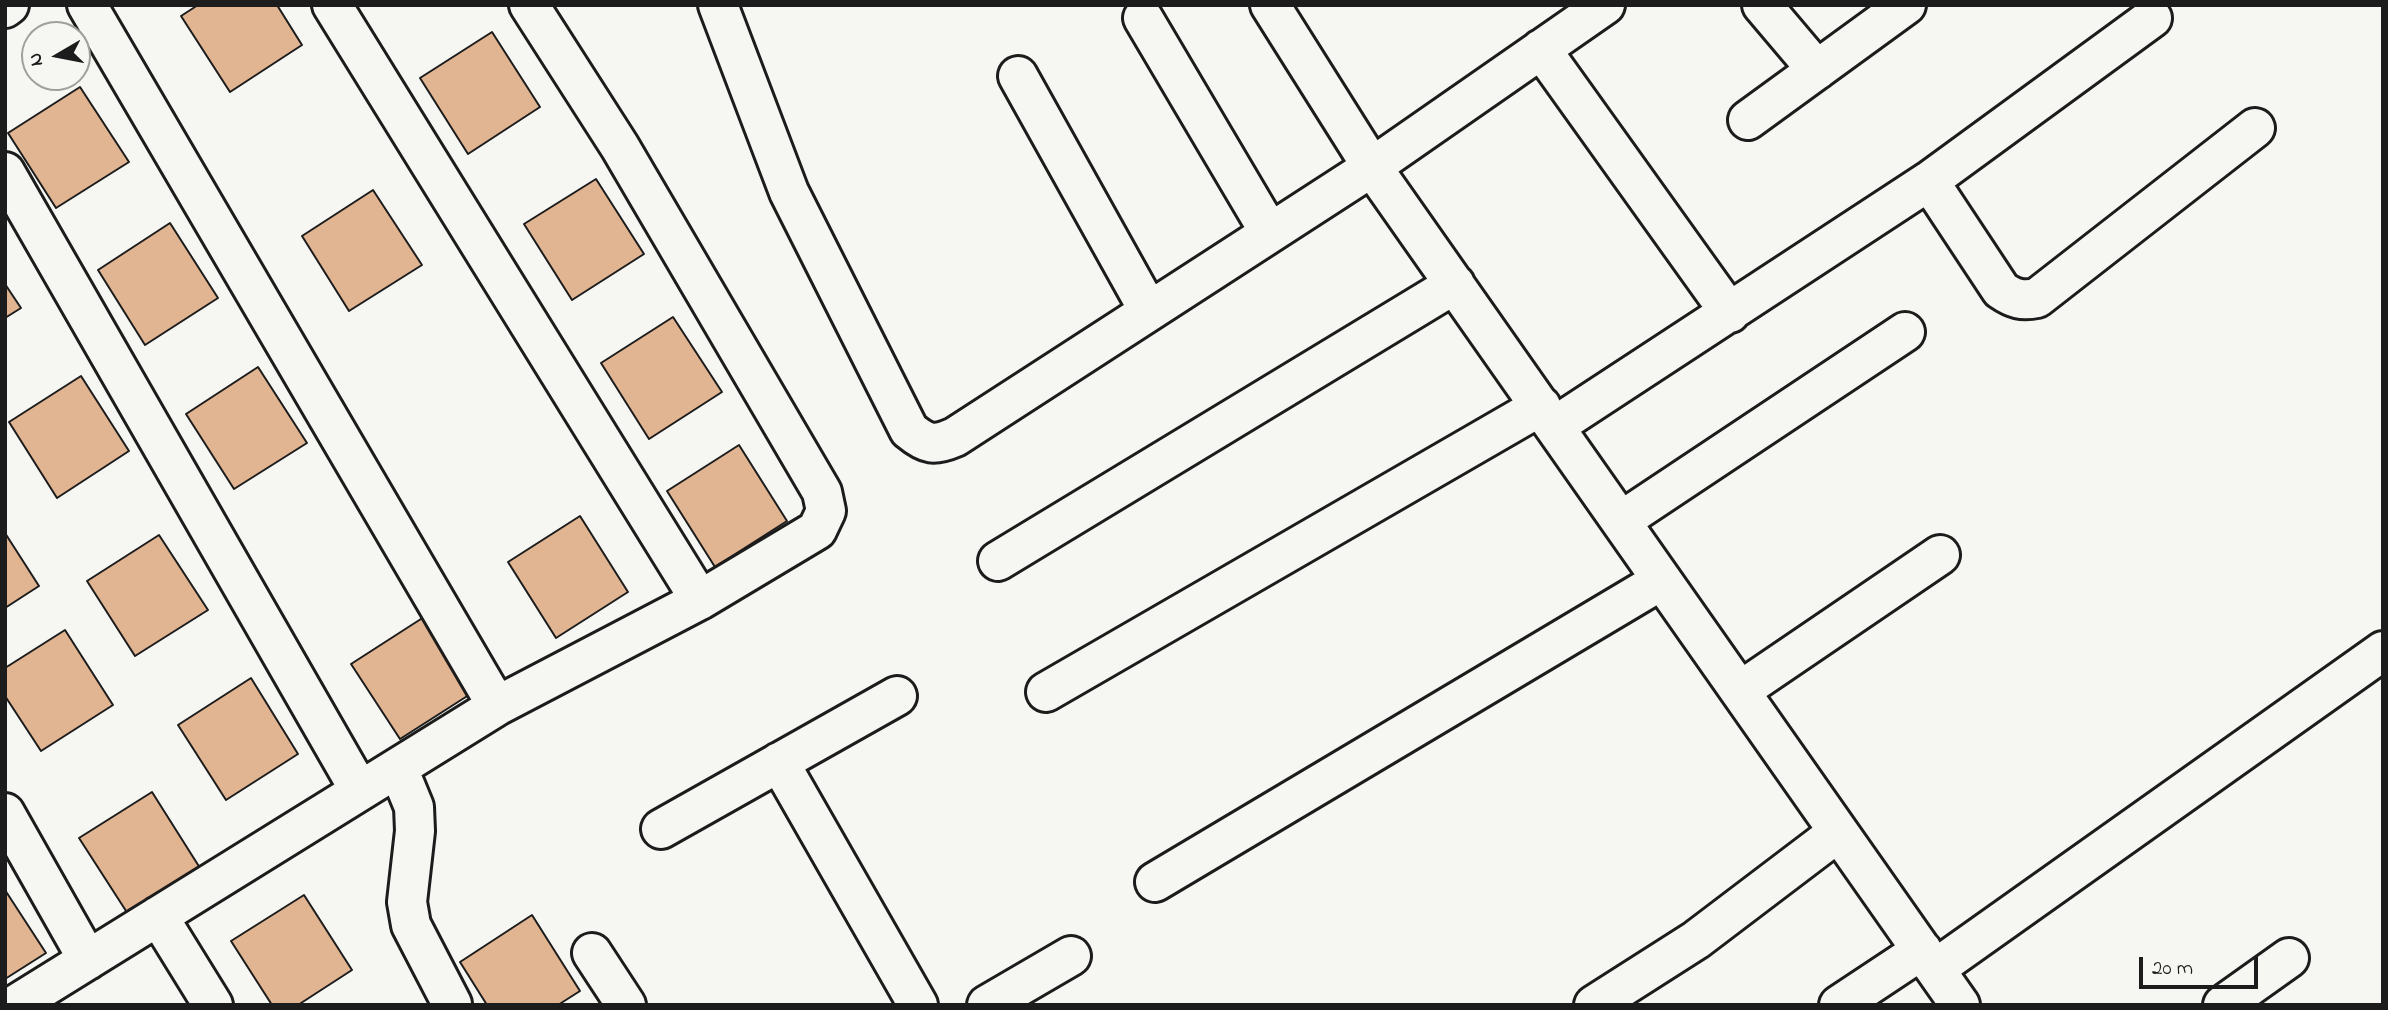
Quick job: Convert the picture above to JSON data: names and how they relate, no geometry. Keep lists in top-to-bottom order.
{
  "scale_bar": "20 m",
  "north": "left"
}
